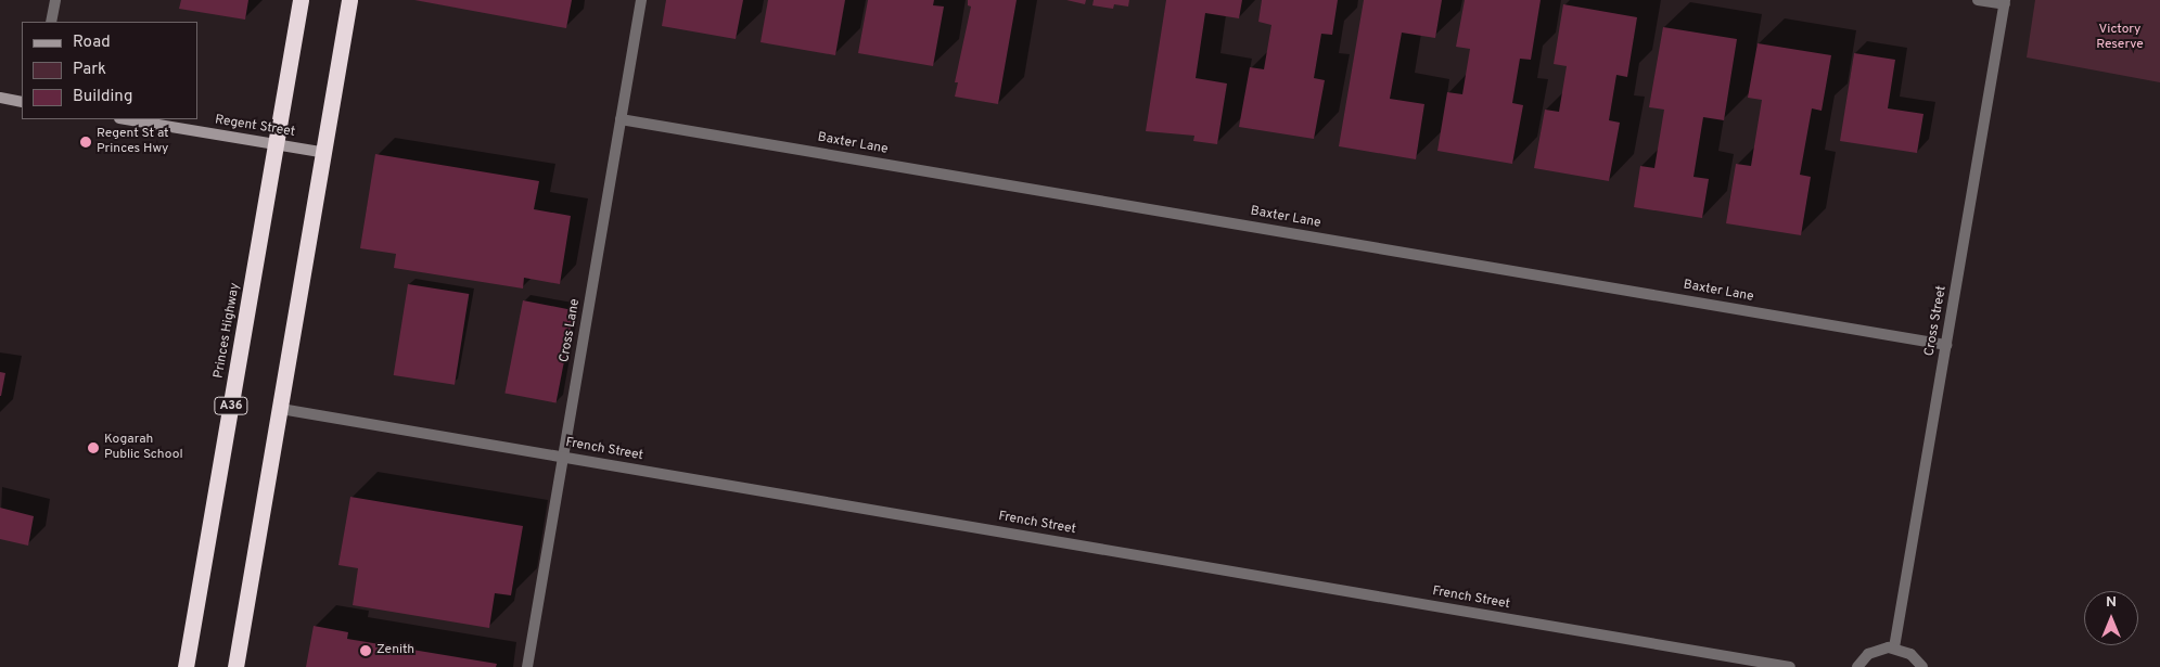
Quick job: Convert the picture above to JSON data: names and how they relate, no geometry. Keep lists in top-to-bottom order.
{
  "streets": {
    "highway": ["Princes Highway", "A36"],
    "main road": ["Regent Street"],
    "street": [
      "Baxter Lane",
      "Cross Street",
      "Cross Lane",
      "French Street"
    ]
  },
  "crossings": [
    ["Regent Street", "Princes Highway"],
    ["Baxter Lane", "Cross Street"],
    ["Baxter Lane", "Cross Lane"],
    ["Cross Lane", "French Street"]
  ],
  "parks": ["Victory Reserve"],
  "places": ["Regent St at Princes Hwy", "Kogarah Public School", "Zenith"],
  "legend": ["Road", "Park", "Building"],
  "north": "top"
}
